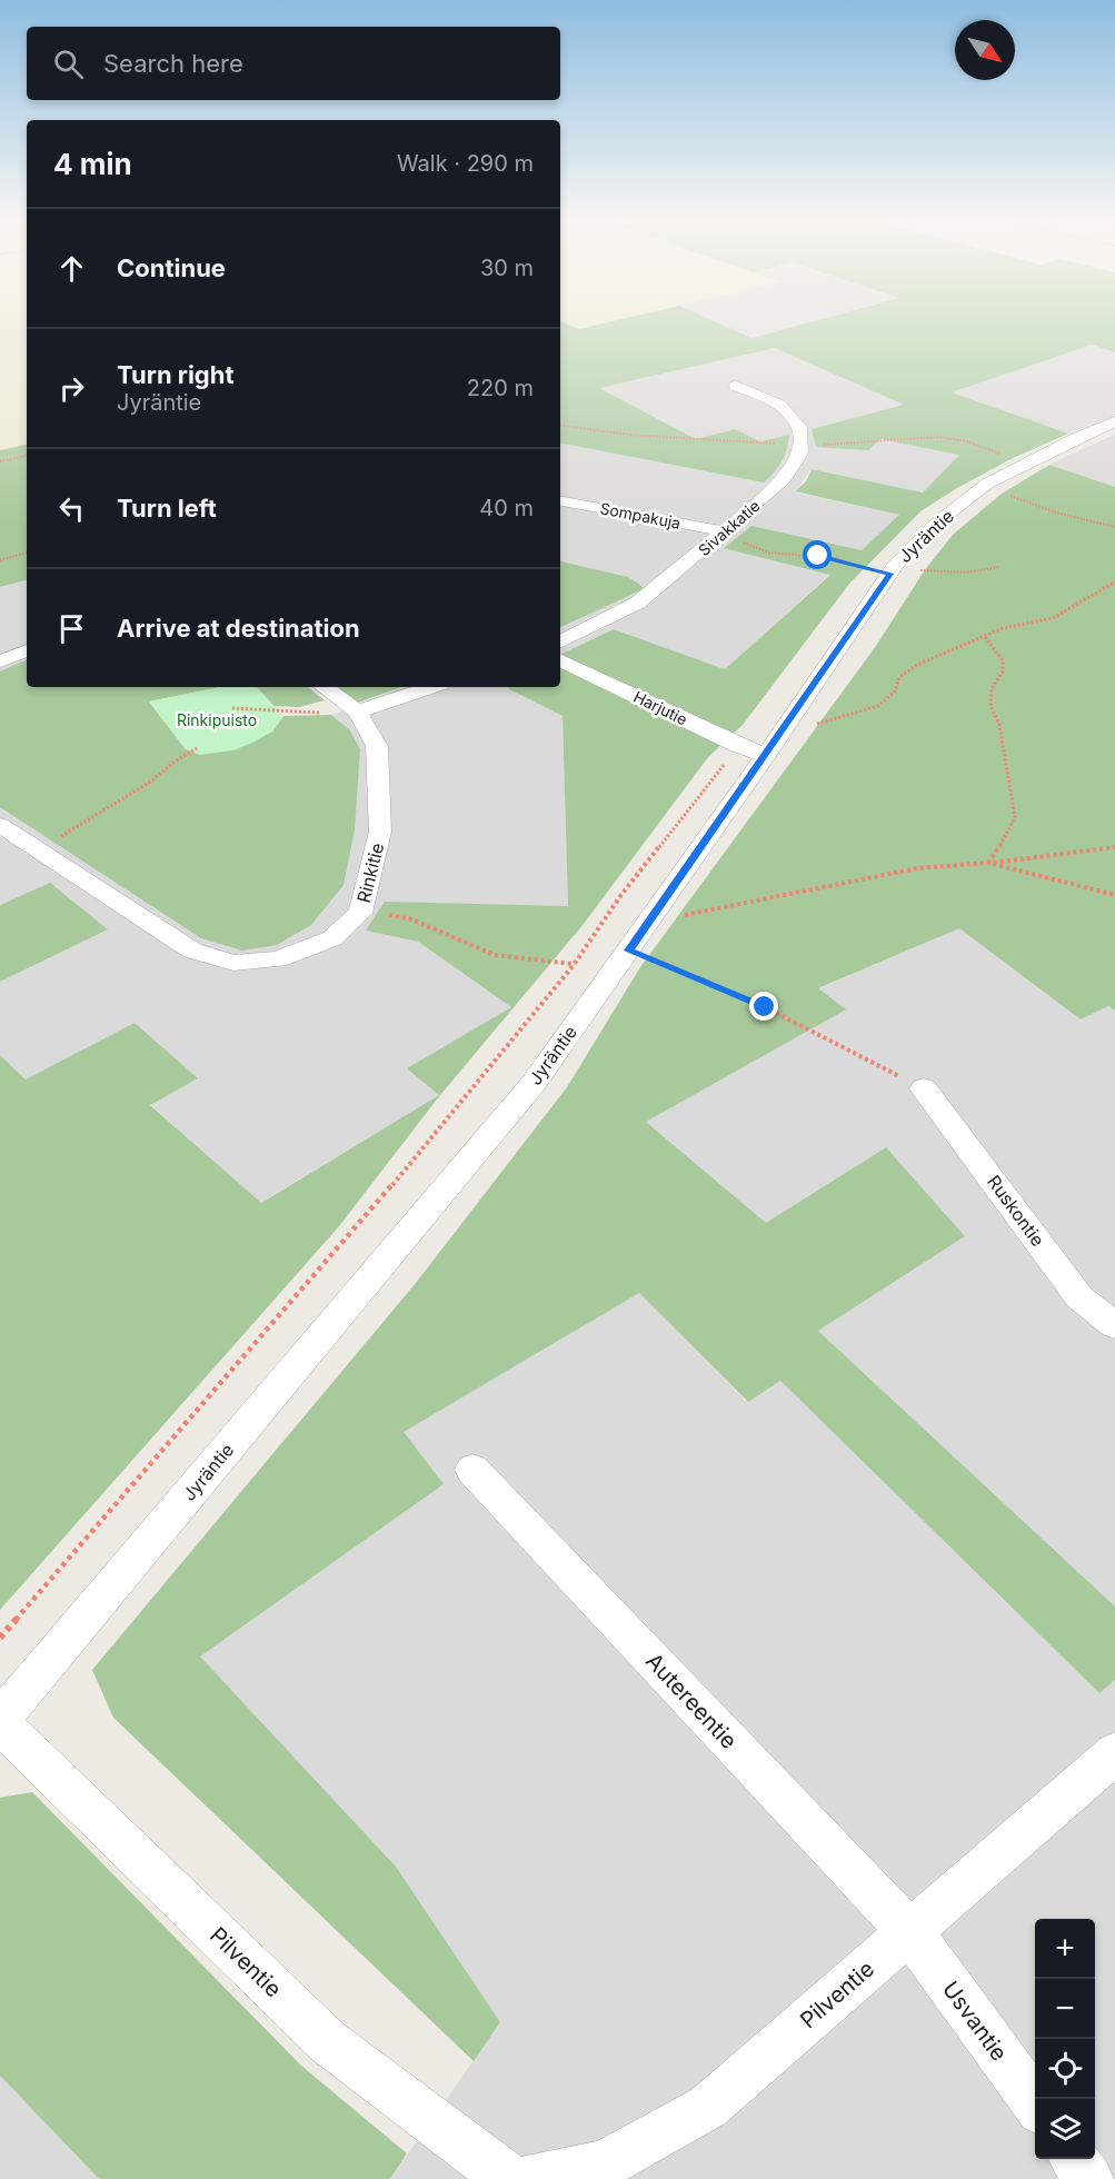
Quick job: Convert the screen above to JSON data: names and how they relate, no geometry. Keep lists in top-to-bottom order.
{
  "streets": {
    "street": [
      "Sompakuja",
      "Sivakkatie",
      "Jyräntie",
      "Harjutie",
      "Rinkitie",
      "Ruskontie",
      "Autereentie",
      "Pilventie",
      "Usvantie"
    ]
  },
  "crossings": [
    ["Sompakuja", "Sivakkatie"],
    ["Jyräntie", "Harjutie"],
    ["Jyräntie", "Pilventie"],
    ["Autereentie", "Pilventie"],
    ["Autereentie", "Usvantie"],
    ["Pilventie", "Usvantie"]
  ],
  "parks": ["Rinkipuisto"],
  "north": "bottom right",
  "page": {
    "search": "Search here",
    "heading": ["4 min", "Walk · 290 m"],
    "list": [
      ["Continue", "30 m"],
      ["Turn right", "Jyräntie", "220 m"],
      ["Turn left", "40 m"],
      "Arrive at destination"
    ],
    "map_buttons": ["+", "−"]
  }
}
